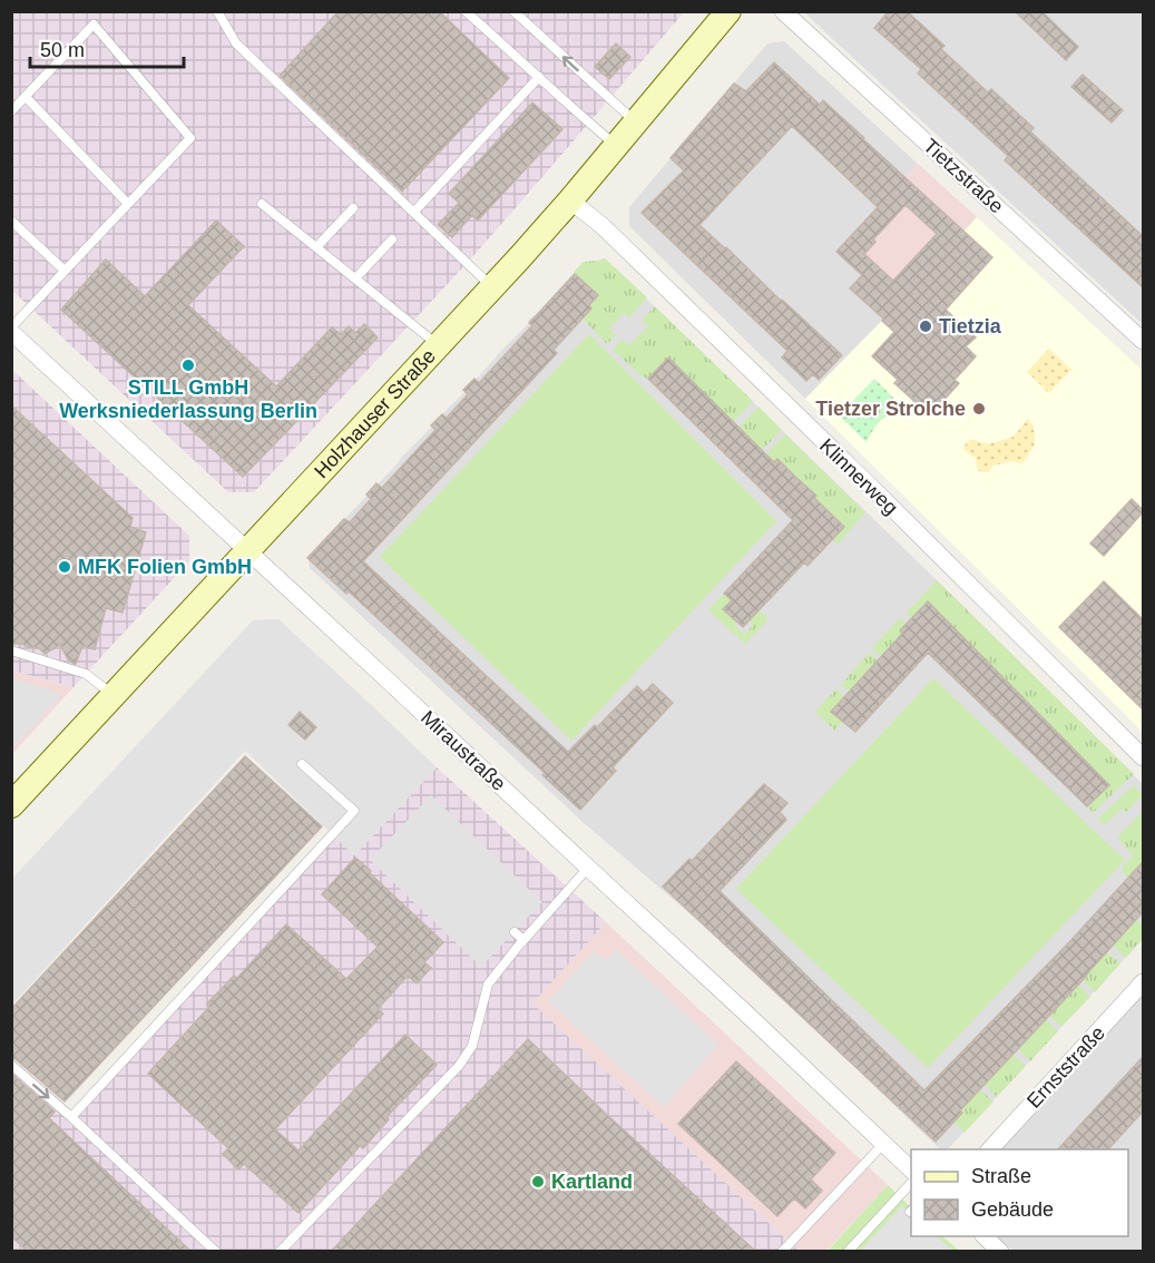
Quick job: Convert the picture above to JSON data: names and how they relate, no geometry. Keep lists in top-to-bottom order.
{
  "streets": {
    "main road": ["Holzhauser Straße"],
    "street": [
      "Tietzstraße",
      "Klinnerweg",
      "Miraustraße",
      "Ernststraße"
    ]
  },
  "crossings": [
    ["Holzhauser Straße", "Klinnerweg"],
    ["Holzhauser Straße", "Miraustraße"]
  ],
  "places": [
    "Tietzia",
    "STILL GmbH Werksniederlassung Berlin",
    "Tietzer Strolche",
    "MFK Folien GmbH",
    "Kartland"
  ],
  "legend": ["Straße", "Gebäude"],
  "scale_bar": "50 m"
}
